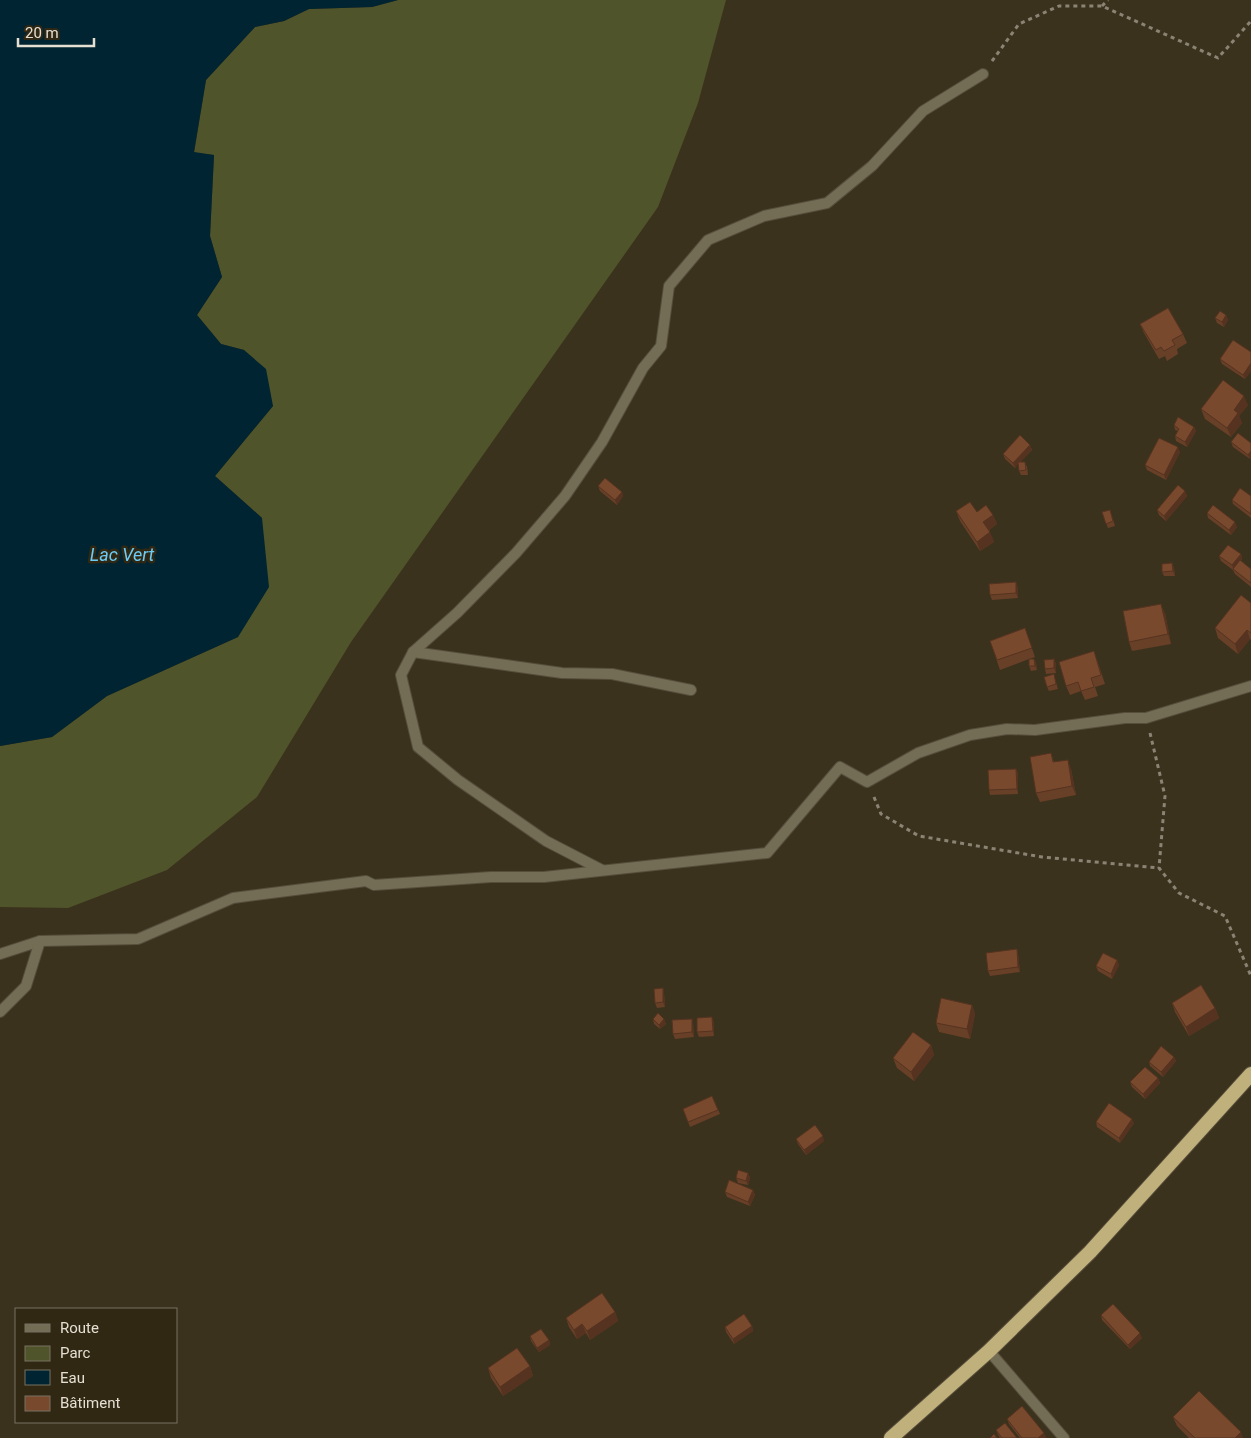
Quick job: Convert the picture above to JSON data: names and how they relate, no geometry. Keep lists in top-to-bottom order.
{
  "water": ["Lac Vert"],
  "legend": [
    "Route",
    "Parc",
    "Eau",
    "Bâtiment"
  ],
  "scale_bar": "20 m"
}
